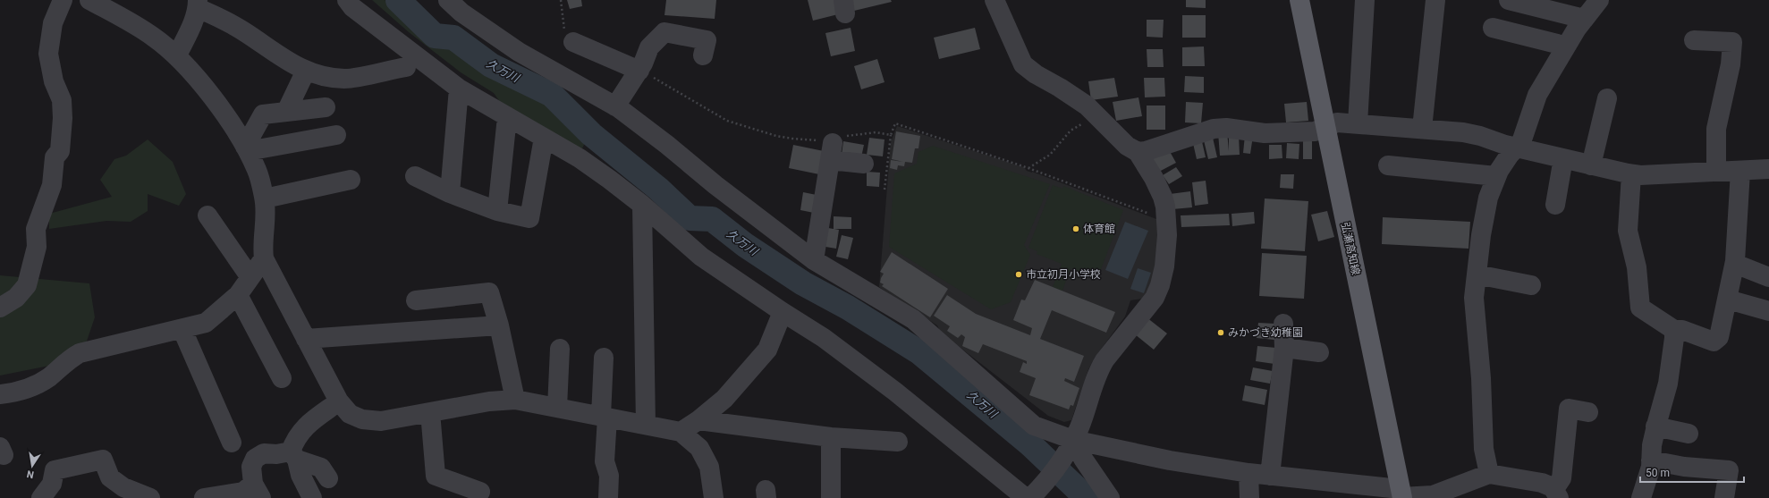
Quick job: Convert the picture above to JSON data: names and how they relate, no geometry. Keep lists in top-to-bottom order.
{
  "streets": {
    "main road": ["弘瀬高知線"]
  },
  "water": ["久万川"],
  "places": ["体育館", "市立初月小学校", "みかづき幼稚園"],
  "scale_bar": "50 m",
  "north": "bottom"
}
